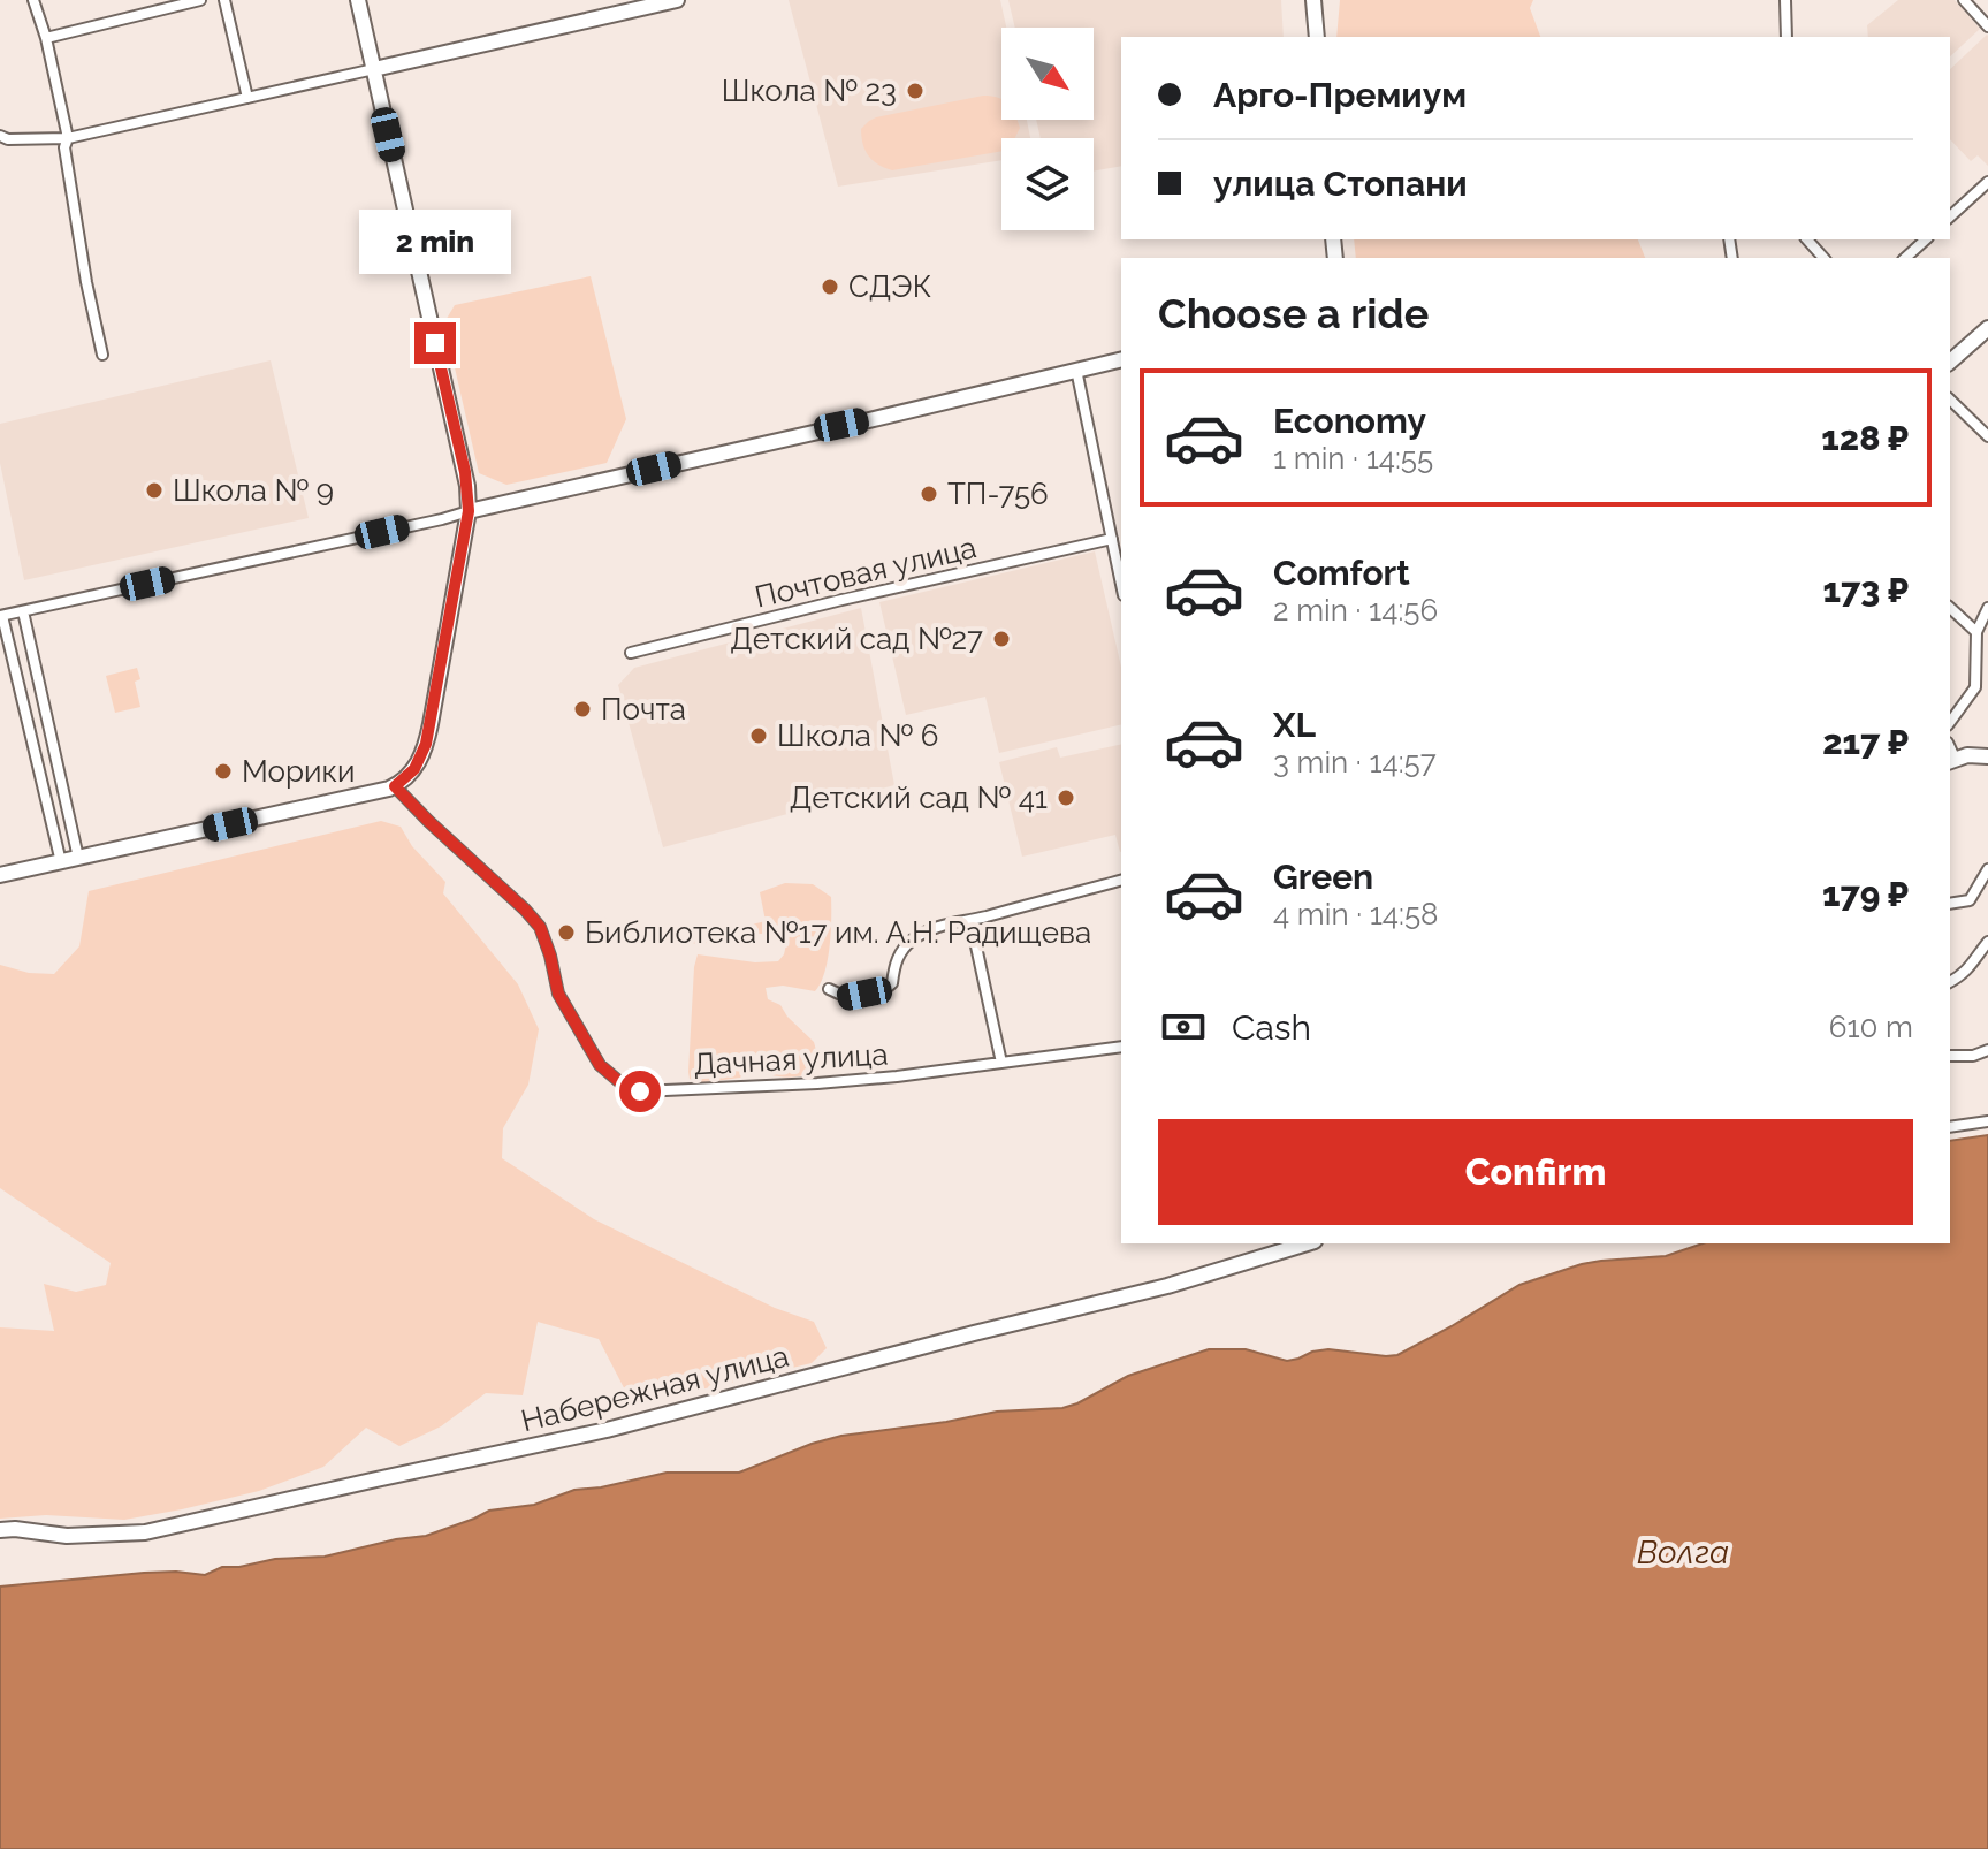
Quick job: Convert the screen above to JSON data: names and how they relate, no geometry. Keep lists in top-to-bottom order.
{
  "streets": {
    "street": ["Почтовая улица", "Дачная улица", "Набережная улица"]
  },
  "water": ["Волга"],
  "places": [
    "Школа № 23",
    "СДЭК",
    "Школа № 9",
    "ТП-756",
    "Детский сад №27",
    "Почта",
    "Школа № 6",
    "Морики",
    "Детский сад № 41",
    "Библиотека №17 им. А.Н. Радищева"
  ],
  "north": "bottom right",
  "page": {
    "banner": ["Арго-Премиум", "улица Стопани"],
    "bubble": "2 min",
    "heading": "Choose a ride",
    "list": [
      {
        "name": "Economy",
        "note": "1 min · 14:55",
        "value": "128 ₽"
      },
      {
        "name": "Comfort",
        "note": "2 min · 14:56",
        "value": "173 ₽"
      },
      {
        "name": "XL",
        "note": "3 min · 14:57",
        "value": "217 ₽"
      },
      {
        "name": "Green",
        "note": "4 min · 14:58",
        "value": "179 ₽"
      }
    ],
    "pay": ["Cash", "610 m"],
    "buttons": "Confirm"
  }
}
